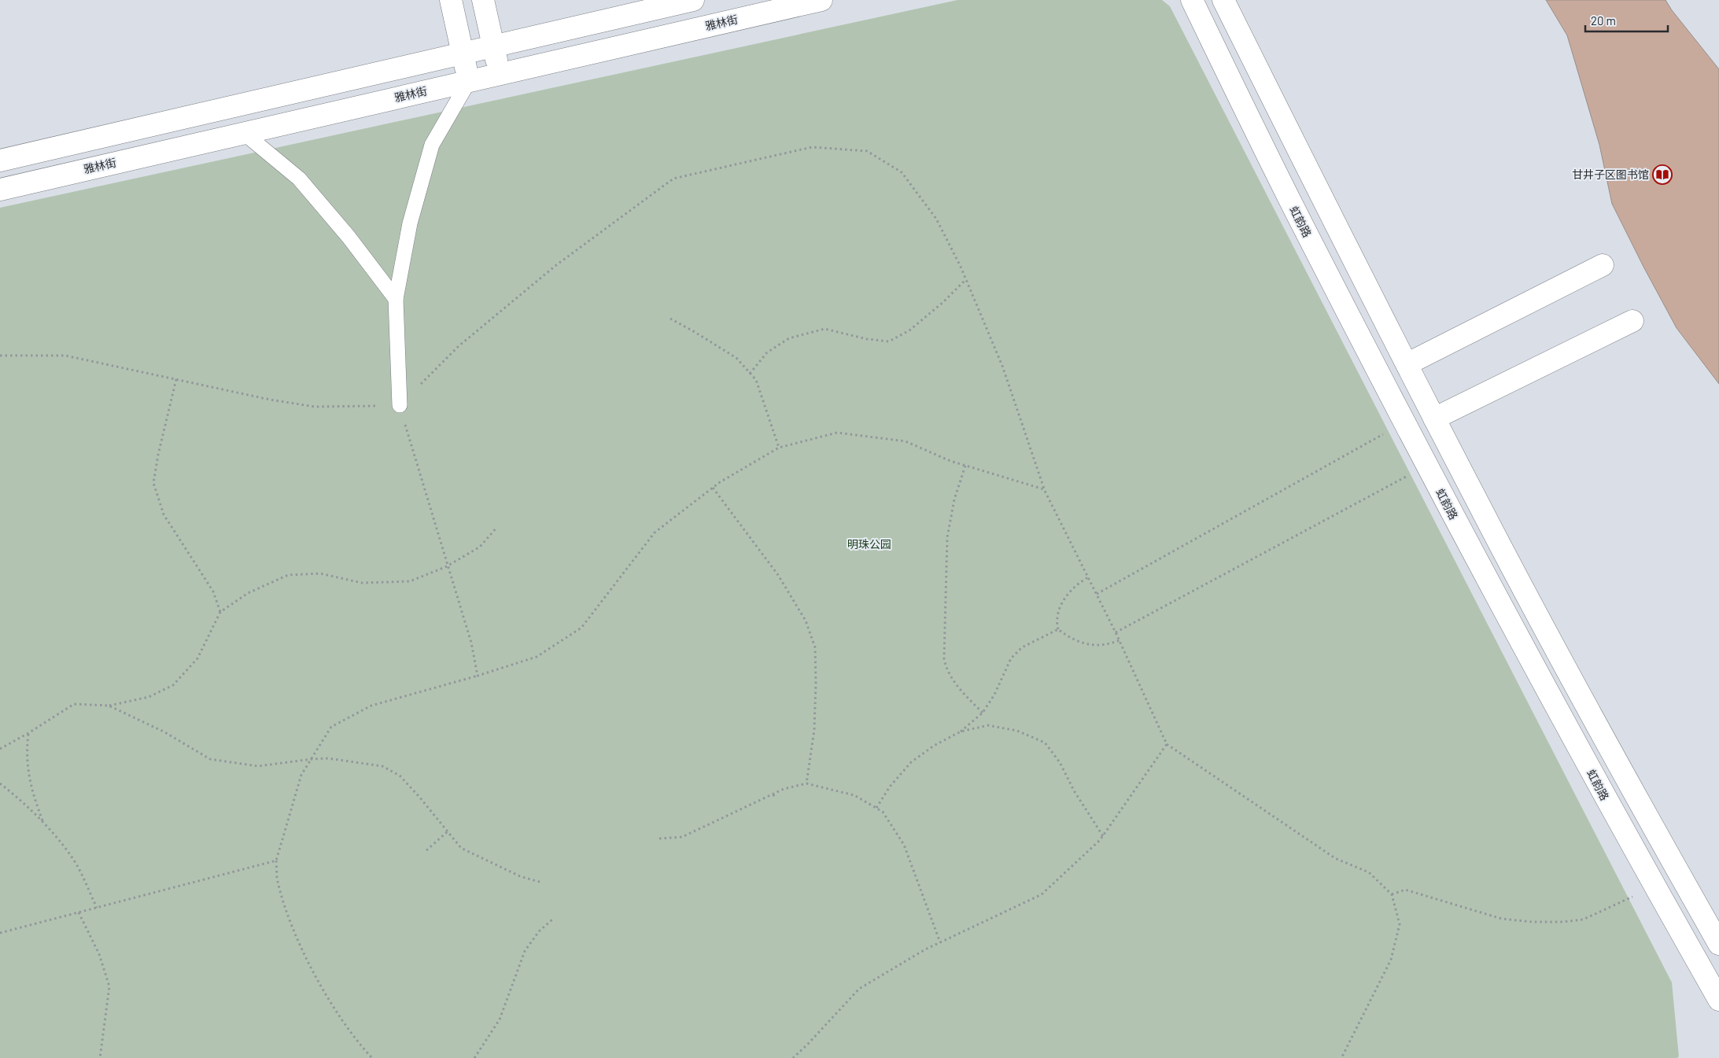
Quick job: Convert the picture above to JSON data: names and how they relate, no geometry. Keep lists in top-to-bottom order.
{
  "streets": {
    "street": ["雅林街", "虹韵路"]
  },
  "parks": ["明珠公园"],
  "places": {
    "library": ["甘井子区图书馆"]
  },
  "scale_bar": "20 m"
}
